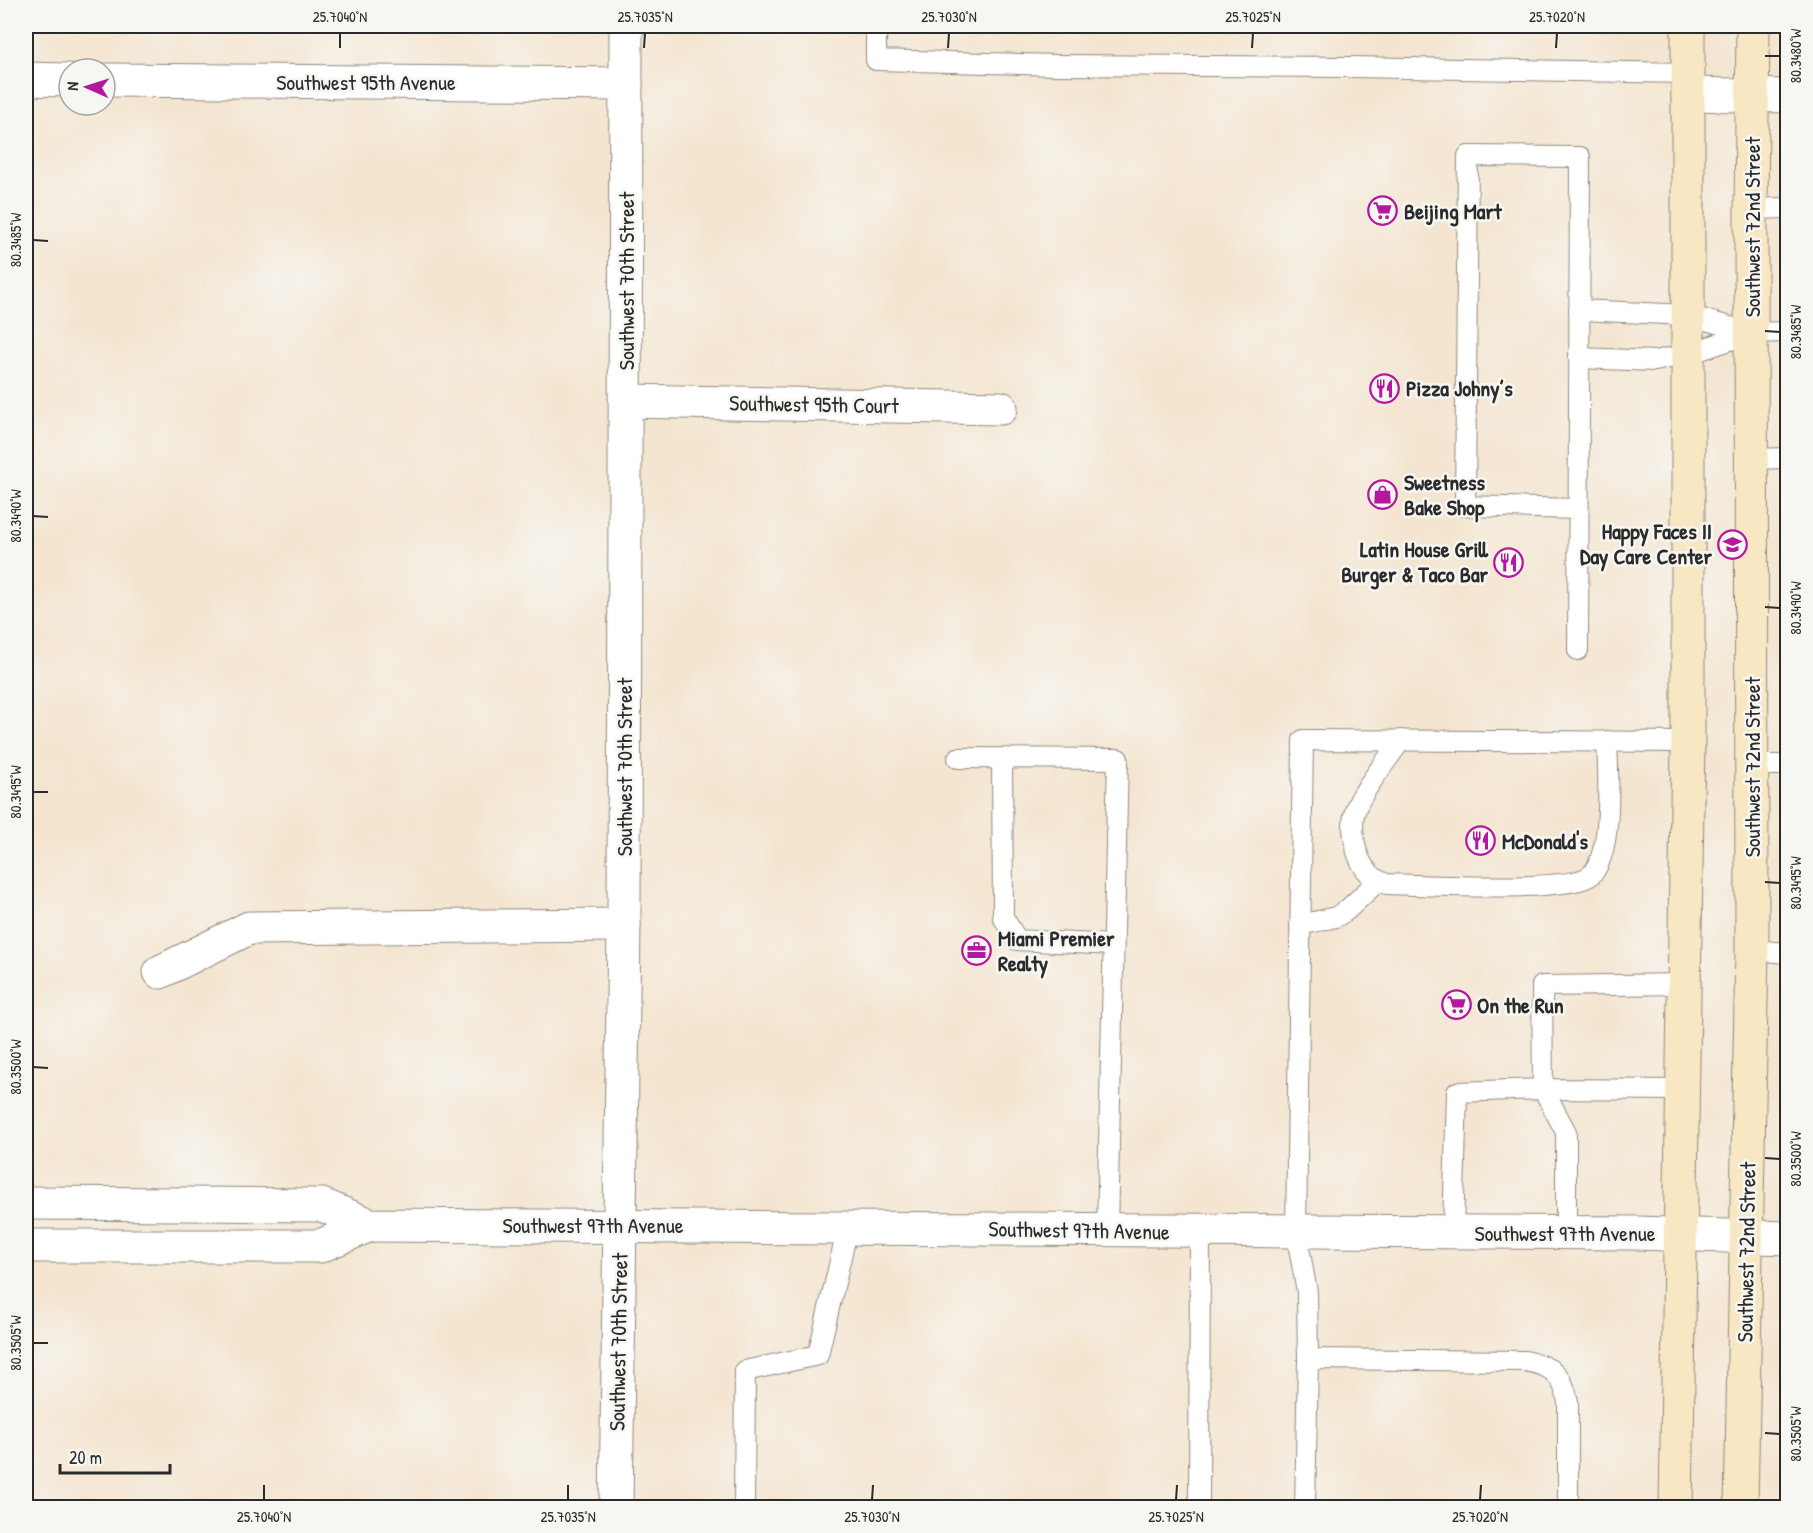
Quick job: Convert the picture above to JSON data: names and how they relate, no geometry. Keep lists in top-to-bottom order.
{
  "streets": {
    "main road": ["Southwest 72nd Street"],
    "street": [
      "Southwest 95th Avenue",
      "Southwest 70th Street",
      "Southwest 95th Court",
      "Southwest 97th Avenue"
    ]
  },
  "crossings": [
    ["Southwest 95th Avenue", "Southwest 70th Street"],
    ["Southwest 72nd Street", "Southwest 97th Avenue"],
    ["Southwest 70th Street", "Southwest 95th Court"],
    ["Southwest 70th Street", "Southwest 97th Avenue"]
  ],
  "places": {
    "supermarket": ["Beijing Mart", "On the Run"],
    "restaurant": ["Pizza Johny’s", "Latin House Grill Burger & Taco Bar", "McDonald's"],
    "shop": ["Sweetness Bake Shop"],
    "school or university": ["Happy Faces II Day Care Center"],
    "office": ["Miami Premier Realty"]
  },
  "scale_bar": "20 m",
  "north": "left",
  "coordinates": [
    "25.7040°N",
    "25.7035°N",
    "25.7030°N",
    "25.7025°N",
    "25.7020°N",
    "80.3480°W",
    "80.3485°W",
    "80.3490°W",
    "80.3495°W",
    "80.3500°W",
    "80.3505°W"
  ]
}
